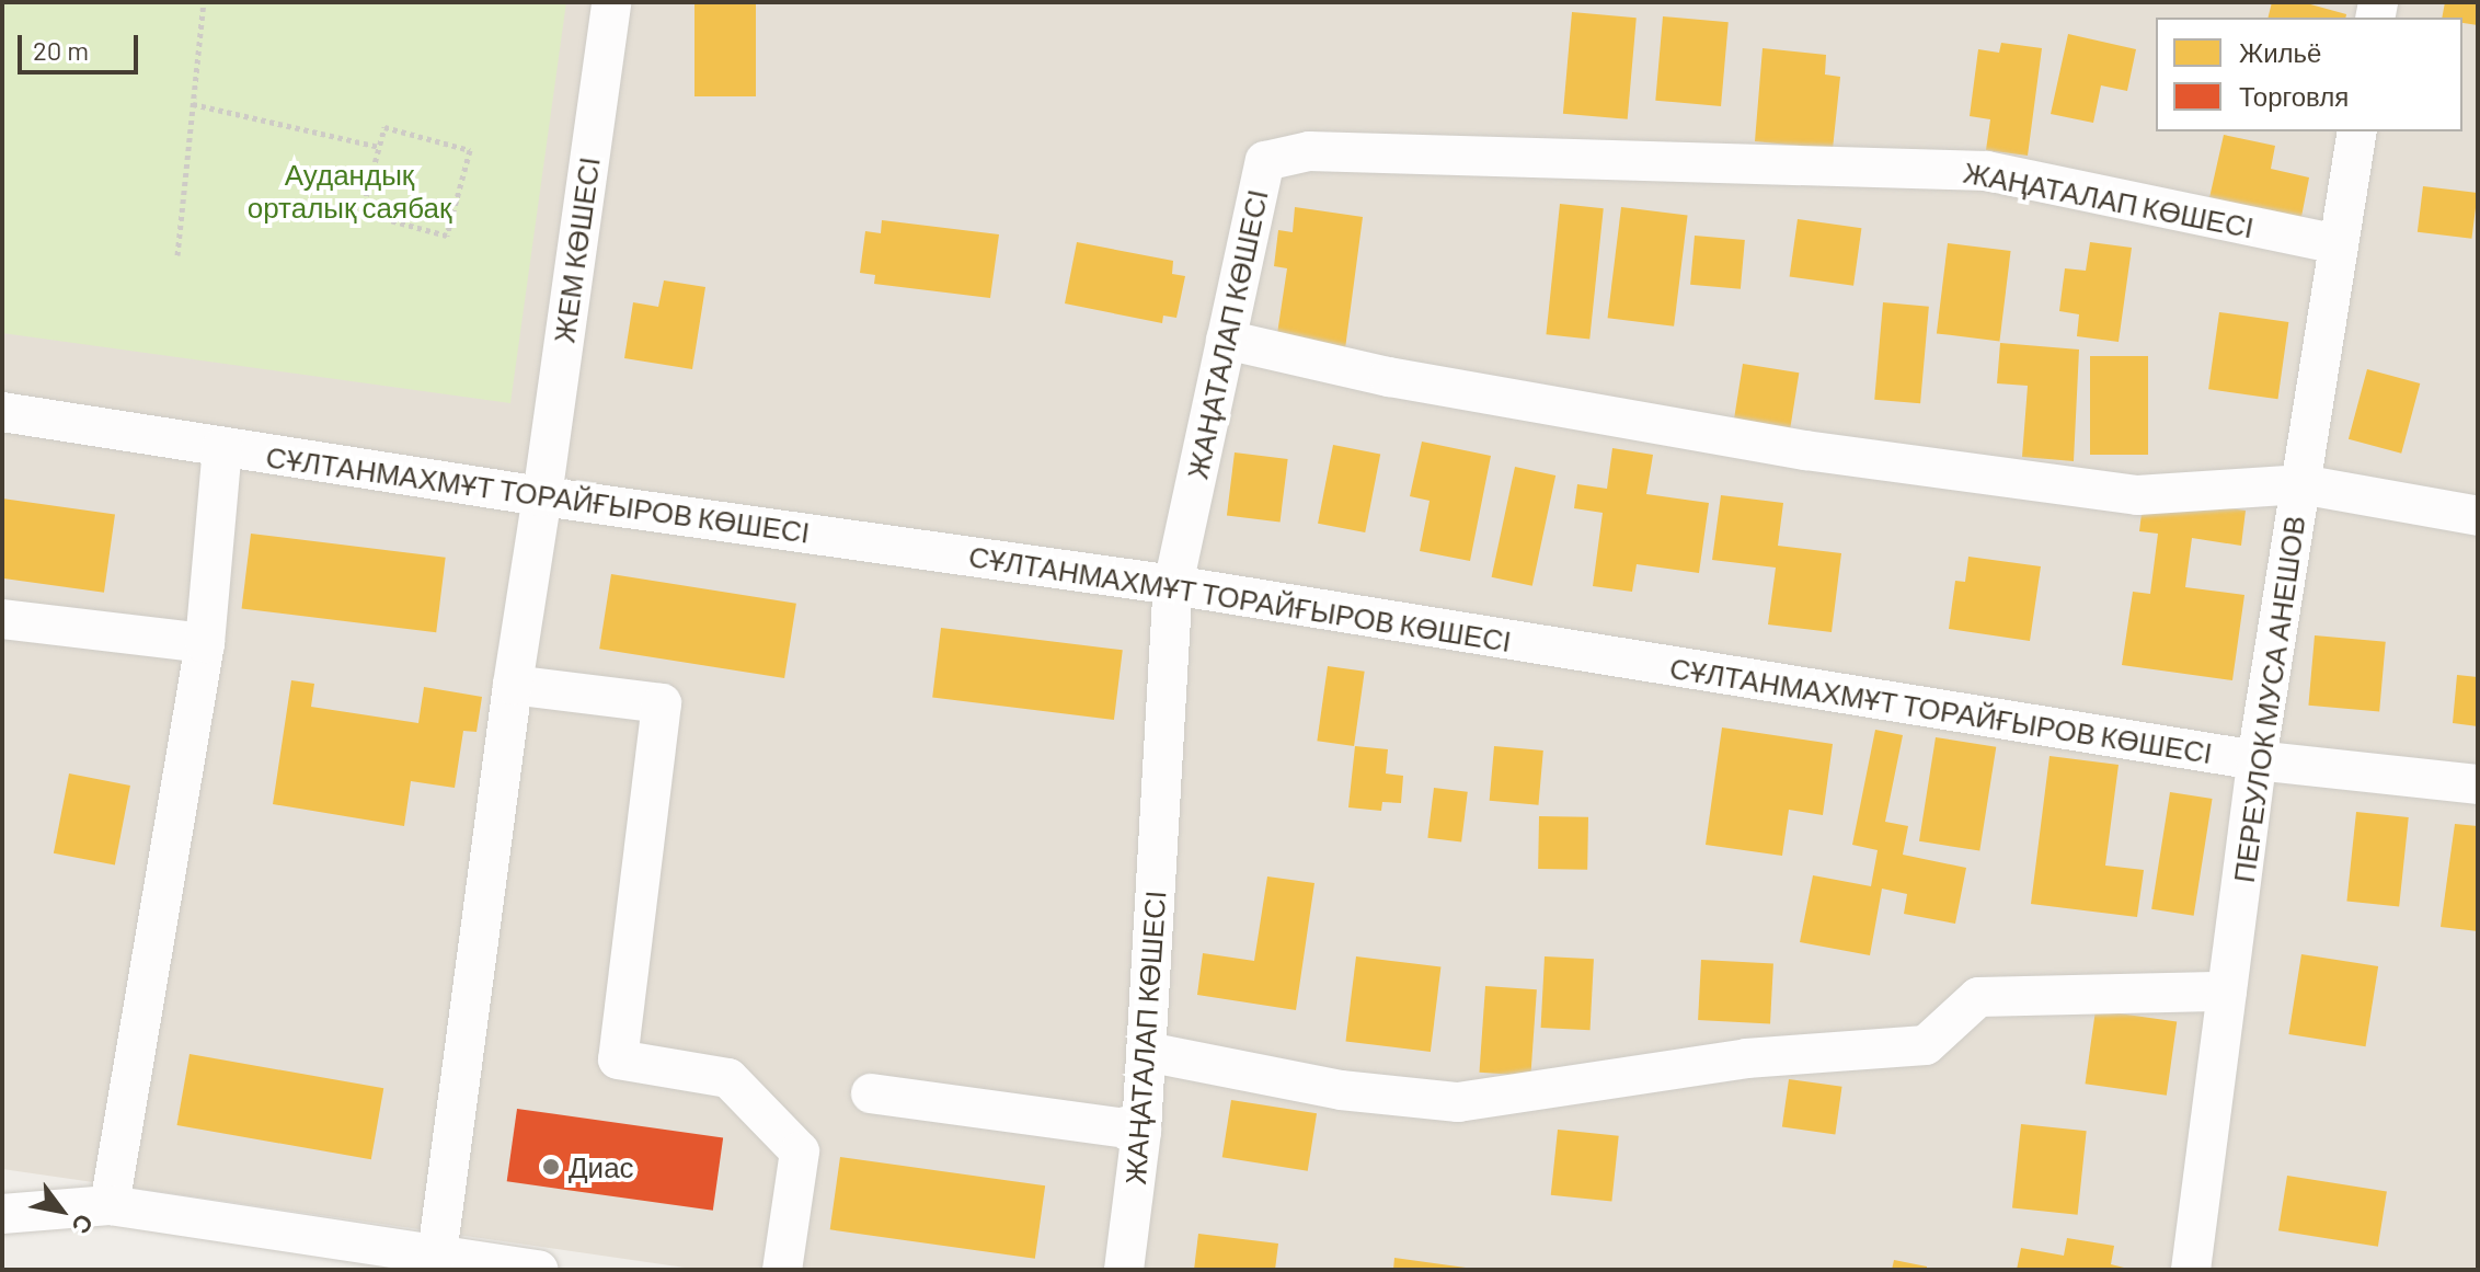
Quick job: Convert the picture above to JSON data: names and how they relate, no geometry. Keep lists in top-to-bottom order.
{
  "streets": {
    "street": [
      "ЖАҢАТАЛАП КӨШЕСІ",
      "ЖЕМ КӨШЕСІ",
      "СҰЛТАНМАХМҰТ ТОРАЙҒЫРОВ КӨШЕСІ",
      "ПЕРЕУЛОК МУСА АНЕШОВ"
    ]
  },
  "crossings": [
    ["ЖАҢАТАЛАП КӨШЕСІ", "СҰЛТАНМАХМҰТ ТОРАЙҒЫРОВ КӨШЕСІ"],
    ["ЖАҢАТАЛАП КӨШЕСІ", "ПЕРЕУЛОК МУСА АНЕШОВ"],
    ["ЖЕМ КӨШЕСІ", "СҰЛТАНМАХМҰТ ТОРАЙҒЫРОВ КӨШЕСІ"],
    ["СҰЛТАНМАХМҰТ ТОРАЙҒЫРОВ КӨШЕСІ", "ПЕРЕУЛОК МУСА АНЕШОВ"]
  ],
  "parks": ["Аудандық орталық саябақ"],
  "places": ["Диас"],
  "legend": ["Жильё", "Торговля"],
  "scale_bar": "20 m",
  "north": "bottom right"
}
